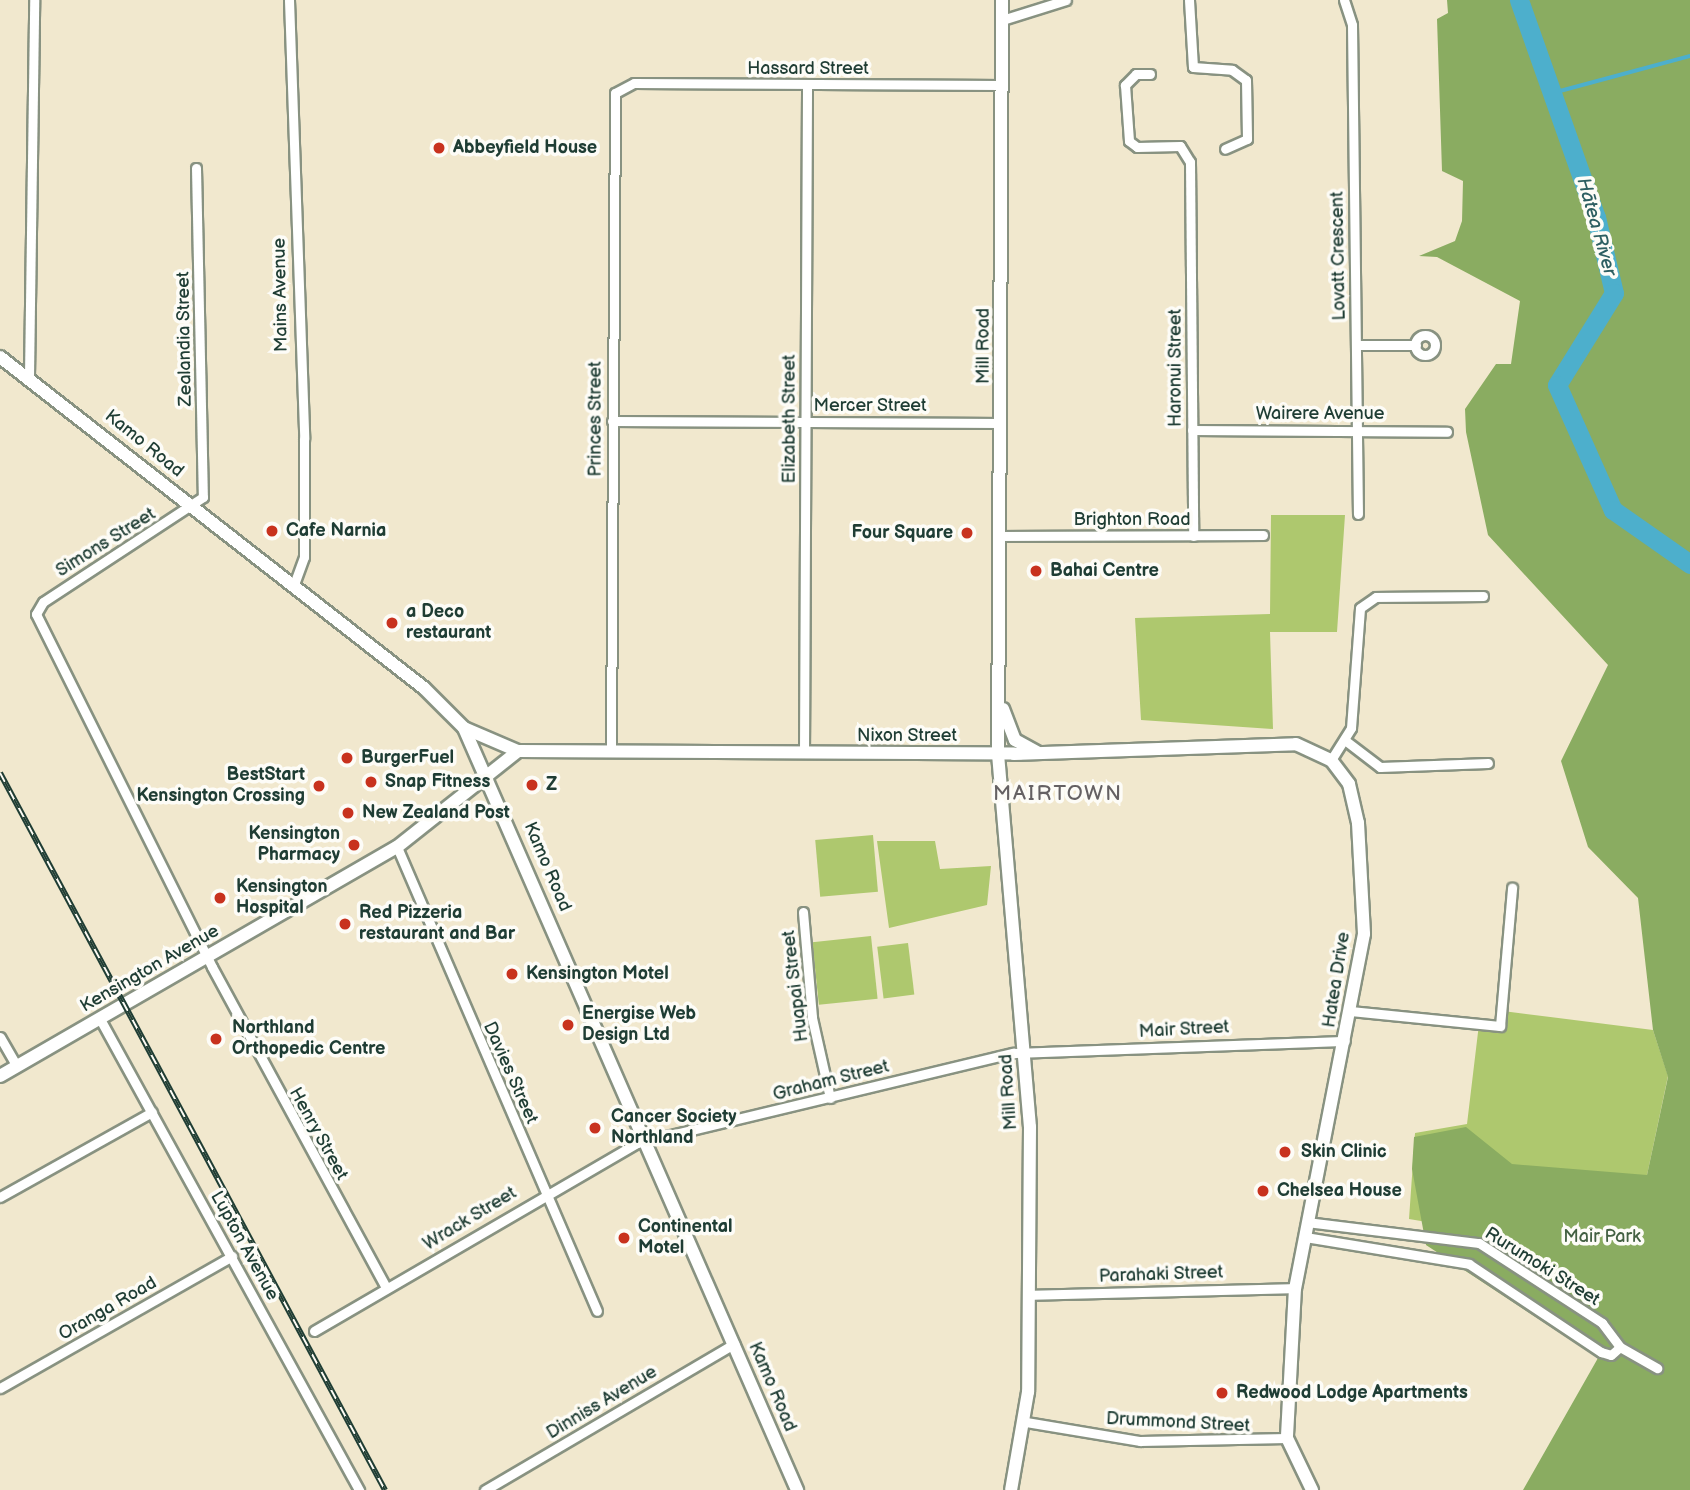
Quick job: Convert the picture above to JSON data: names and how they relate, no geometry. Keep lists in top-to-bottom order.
{
  "streets": {
    "main road": [
      "Mill Road",
      "Kamo Road",
      "Nixon Street",
      "Kensington Avenue",
      "Hatea Drive"
    ],
    "street": [
      "Hassard Street",
      "Lovatt Crescent",
      "Mains Avenue",
      "Zealandia Street",
      "Haronui Street",
      "Mercer Street",
      "Wairere Avenue",
      "Princes Street",
      "Elizabeth Street",
      "Brighton Road",
      "Simons Street",
      "Huapai Street",
      "Mair Street",
      "Davies Street",
      "Graham Street",
      "Henry Street",
      "Wrack Street",
      "Lupton Avenue",
      "Rurumoki Street",
      "Parahaki Street",
      "Oranga Road",
      "Dinniss Avenue",
      "Drummond Street"
    ]
  },
  "crossings": [
    ["Hassard Street", "Mill Road"],
    ["Hassard Street", "Princes Street"],
    ["Hassard Street", "Elizabeth Street"],
    ["Lovatt Crescent", "Wairere Avenue"],
    ["Mains Avenue", "Kamo Road"],
    ["Zealandia Street", "Kamo Road"],
    ["Zealandia Street", "Simons Street"],
    ["Mill Road", "Mercer Street"],
    ["Mill Road", "Brighton Road"],
    ["Mill Road", "Nixon Street"],
    ["Mill Road", "Mair Street"],
    ["Mill Road", "Graham Street"],
    ["Mill Road", "Parahaki Street"],
    ["Mill Road", "Drummond Street"],
    ["Haronui Street", "Wairere Avenue"],
    ["Haronui Street", "Brighton Road"],
    ["Mercer Street", "Princes Street"],
    ["Mercer Street", "Elizabeth Street"],
    ["Princes Street", "Nixon Street"],
    ["Elizabeth Street", "Nixon Street"],
    ["Kamo Road", "Simons Street"],
    ["Kamo Road", "Kensington Avenue"],
    ["Kamo Road", "Graham Street"],
    ["Kamo Road", "Wrack Street"],
    ["Kamo Road", "Dinniss Avenue"],
    ["Simons Street", "Henry Street"],
    ["Nixon Street", "Hatea Drive"],
    ["Kensington Avenue", "Davies Street"],
    ["Kensington Avenue", "Henry Street"],
    ["Kensington Avenue", "Lupton Avenue"],
    ["Hatea Drive", "Mair Street"],
    ["Hatea Drive", "Rurumoki Street"],
    ["Hatea Drive", "Parahaki Street"],
    ["Hatea Drive", "Drummond Street"],
    ["Huapai Street", "Graham Street"],
    ["Mair Street", "Graham Street"],
    ["Davies Street", "Wrack Street"],
    ["Graham Street", "Wrack Street"],
    ["Henry Street", "Wrack Street"],
    ["Lupton Avenue", "Oranga Road"]
  ],
  "districts": ["MAIRTOWN"],
  "water": ["Hātea River"],
  "parks": ["Mair Park"],
  "places": [
    "Abbeyfield House",
    "Cafe Narnia",
    "Four Square",
    "Bahai Centre",
    "a Deco restaurant",
    "BurgerFuel",
    "Snap Fitness",
    "Z",
    "BestStart Kensington Crossing",
    "New Zealand Post",
    "Kensington Pharmacy",
    "Kensington Hospital",
    "Red Pizzeria restaurant and Bar",
    "Kensington Motel",
    "Energise Web Design Ltd",
    "Northland Orthopedic Centre",
    "Cancer Society Northland",
    "Skin Clinic",
    "Chelsea House",
    "Continental Motel",
    "Redwood Lodge Apartments"
  ]
}
